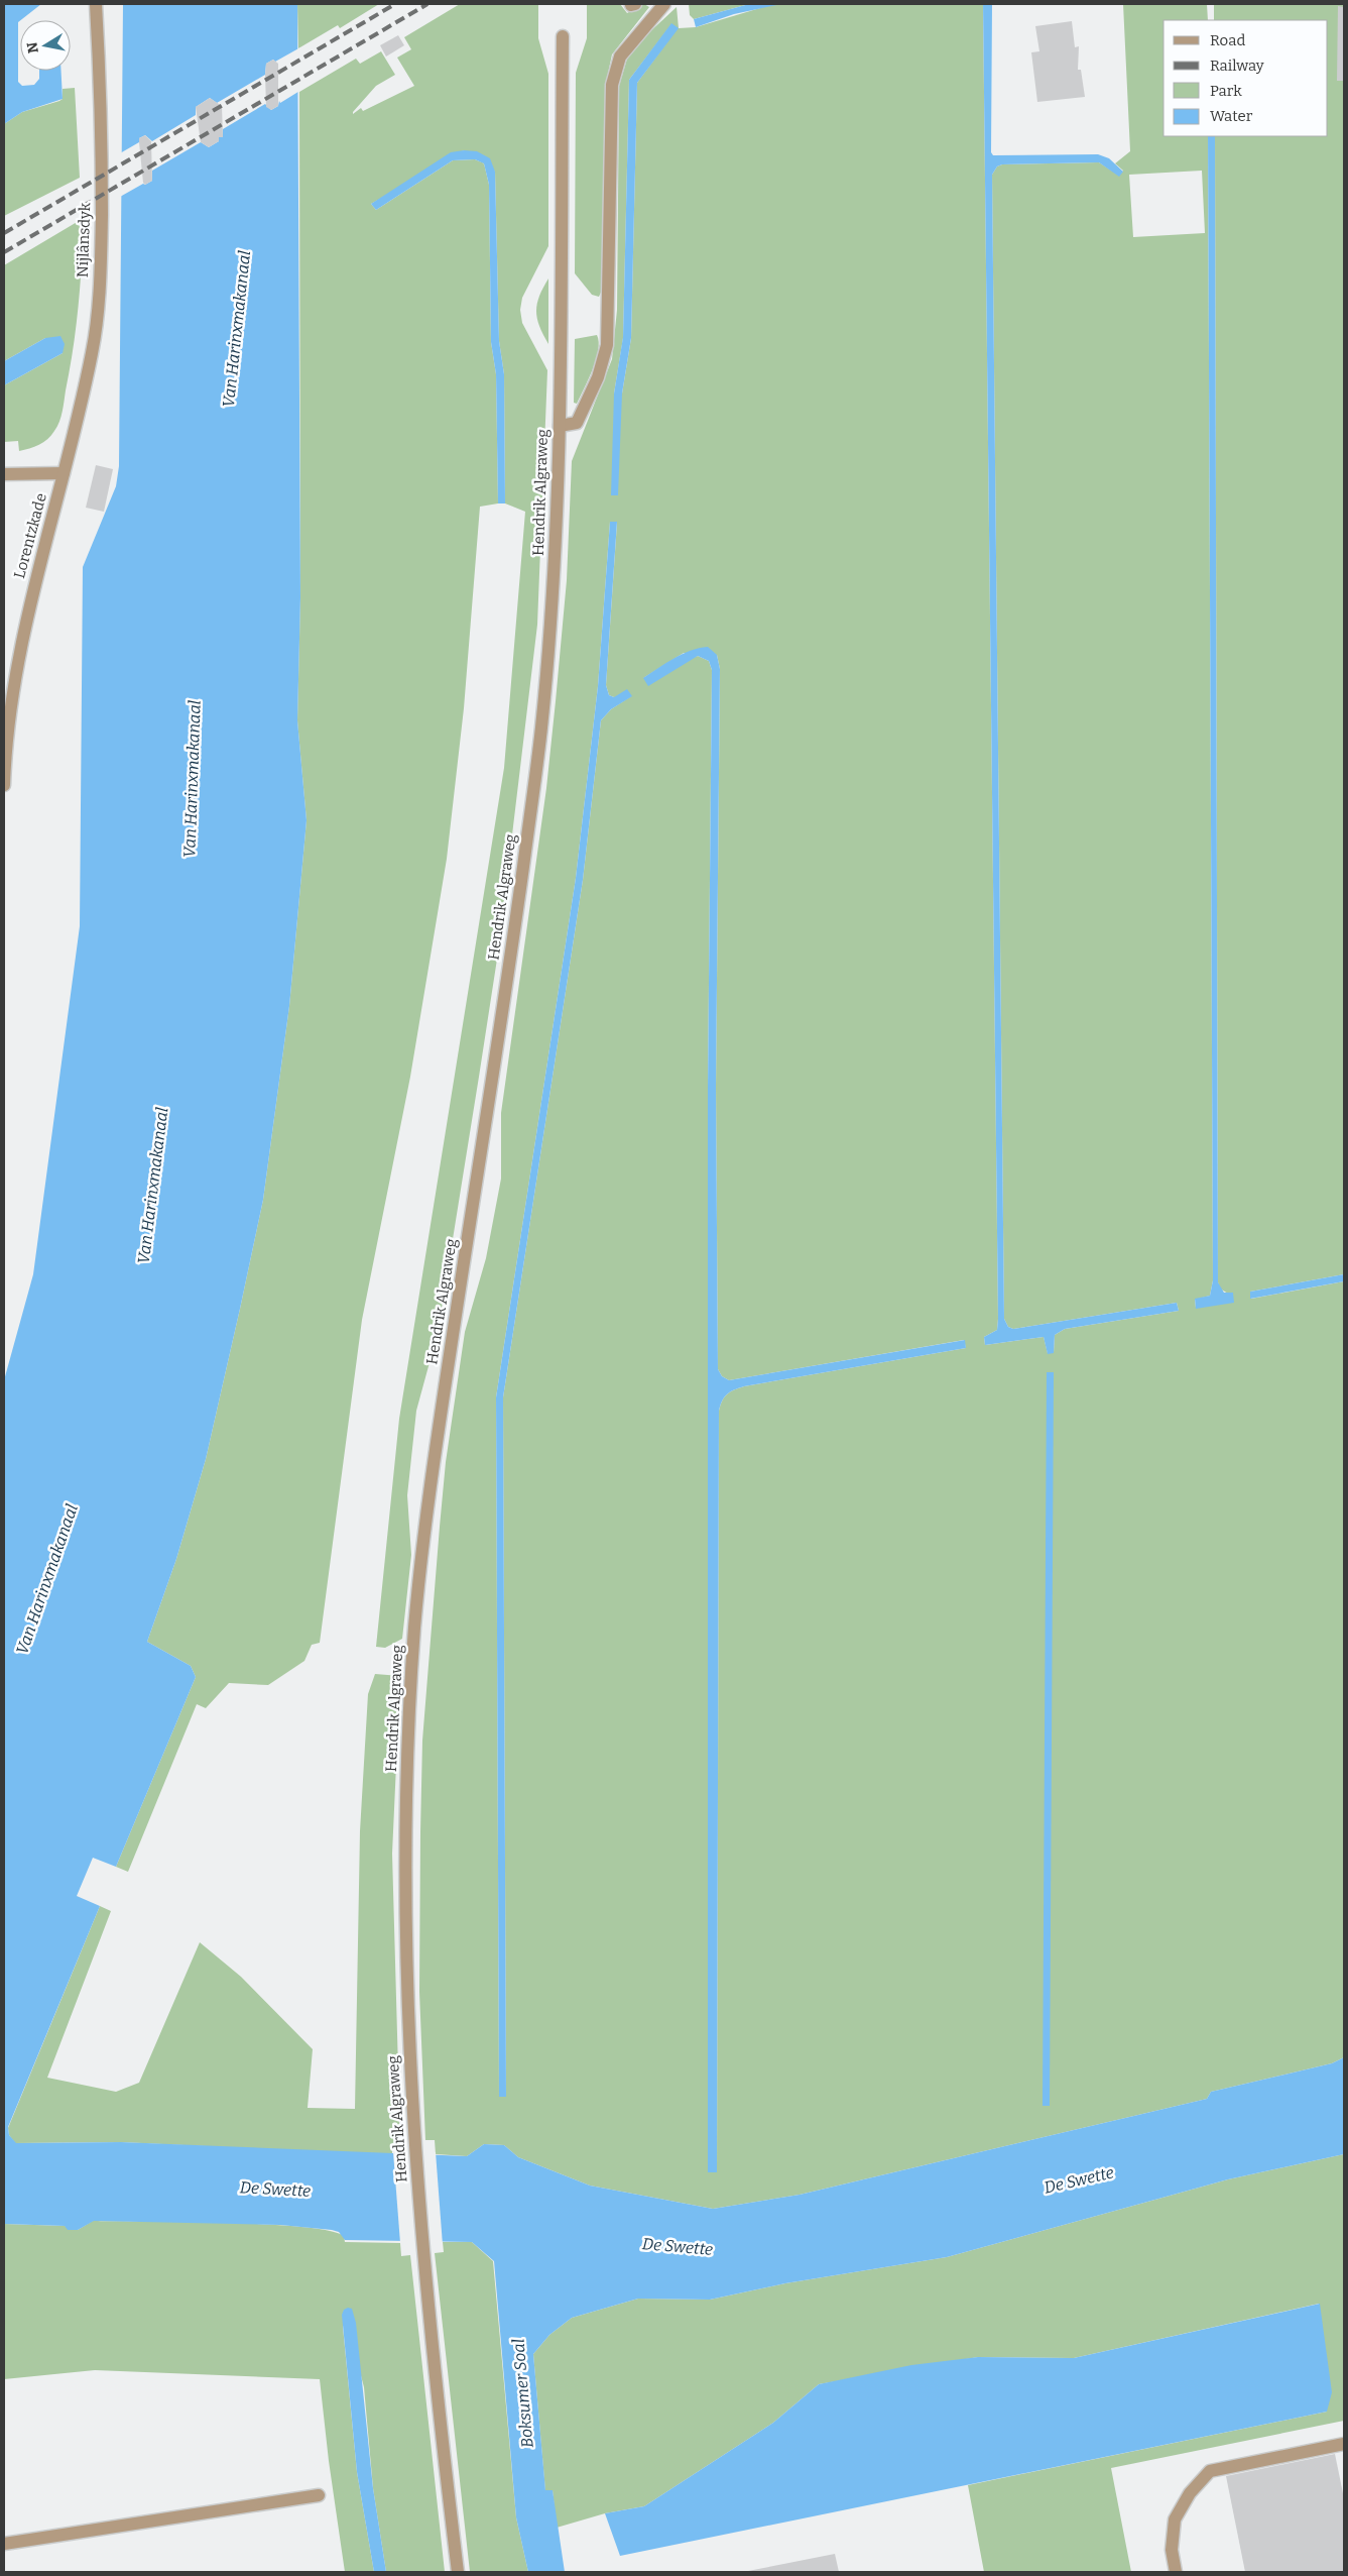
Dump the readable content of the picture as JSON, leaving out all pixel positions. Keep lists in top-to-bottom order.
{
  "streets": {
    "street": ["Nijlânsdyk", "Hendrik Algraweg", "Lorentzkade"]
  },
  "crossings": [
    ["Nijlânsdyk", "Lorentzkade"]
  ],
  "water": ["Van Harinxmakanaal", "De Swette", "Boksumer Soal"],
  "legend": [
    "Road",
    "Railway",
    "Park",
    "Water"
  ],
  "north": "left"
}
